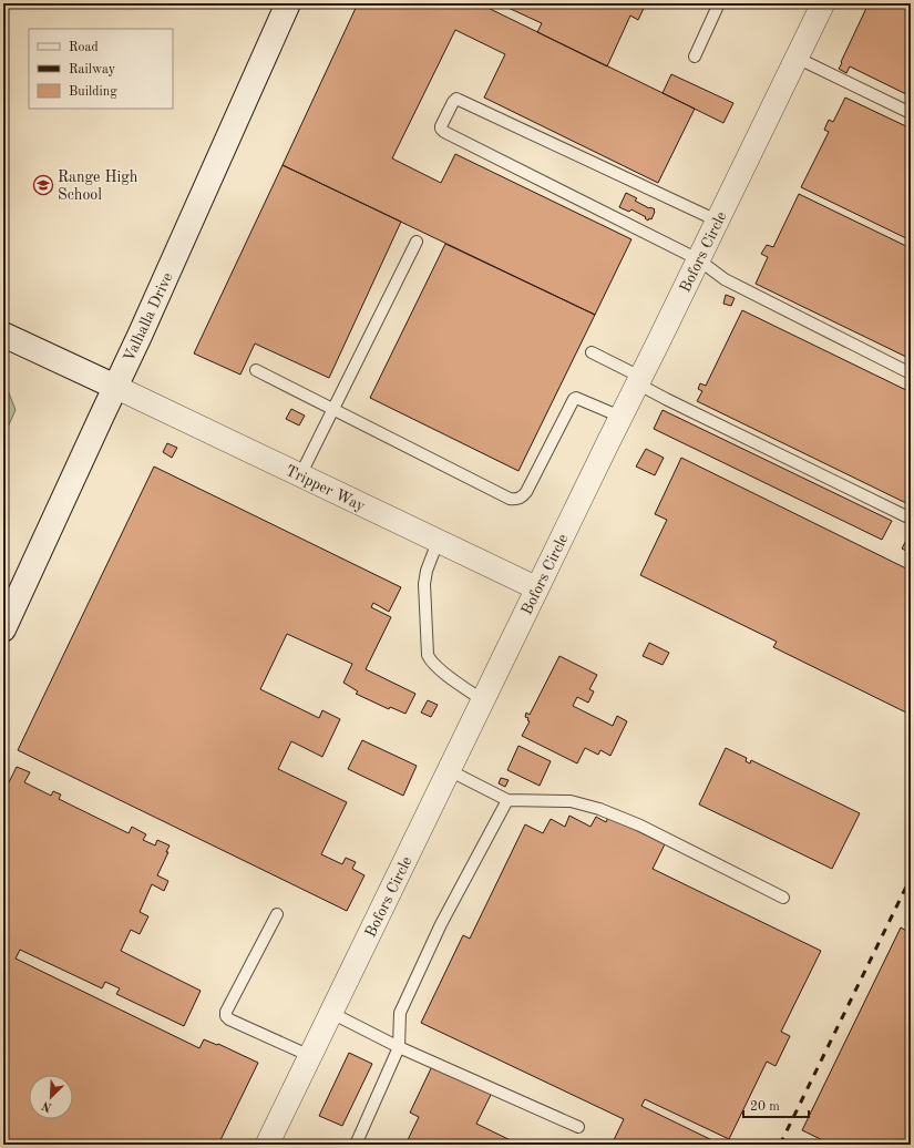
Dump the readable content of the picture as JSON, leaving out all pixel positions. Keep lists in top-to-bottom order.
{
  "streets": {
    "main road": ["Valhalla Drive"],
    "street": ["Bofors Circle", "Tripper Way"]
  },
  "crossings": [
    ["Bofors Circle", "Tripper Way"],
    ["Valhalla Drive", "Tripper Way"]
  ],
  "places": {
    "school or university": ["Range High School"]
  },
  "legend": ["Road", "Railway", "Building"],
  "scale_bar": "20 m",
  "north": "bottom left"
}
